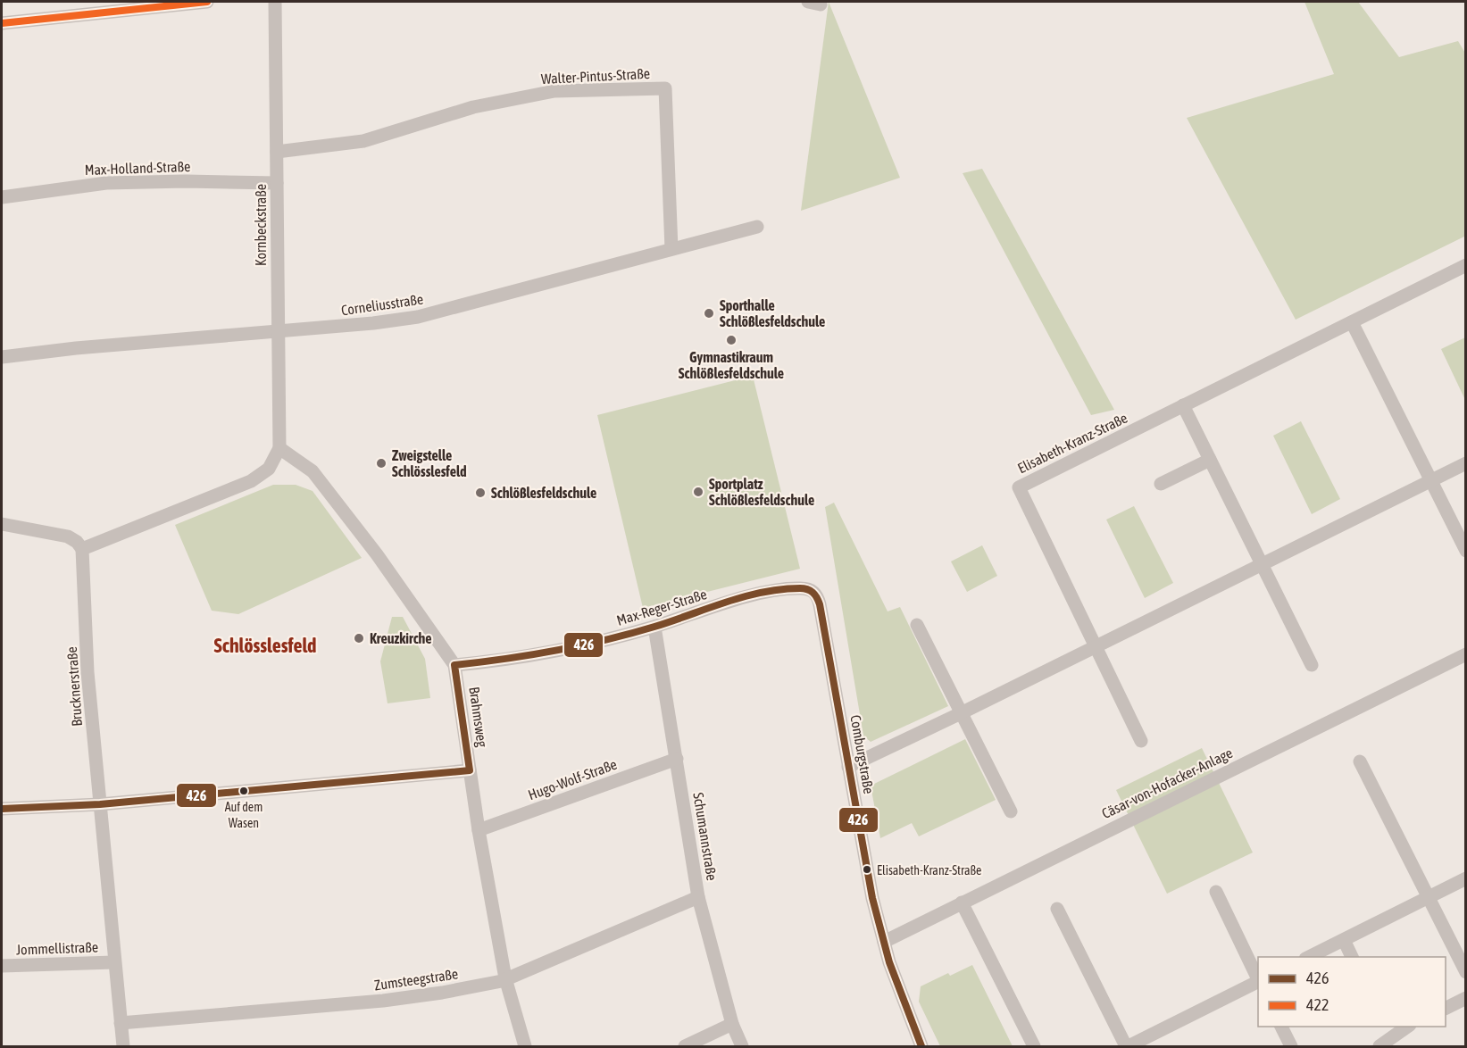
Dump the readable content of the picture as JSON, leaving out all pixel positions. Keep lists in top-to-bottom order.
{
  "streets": {
    "street": [
      "Walter-Pintus-Straße",
      "Max-Holland-Straße",
      "Kornbeckstraße",
      "Corneliusstraße",
      "Elisabeth-Kranz-Straße",
      "Max-Reger-Straße",
      "Brucknerstraße",
      "Brahmsweg",
      "Comburgstraße",
      "Hugo-Wolf-Straße",
      "Cäsar-von-Hofacker-Anlage",
      "Schumannstraße",
      "Jommellistraße",
      "Zumsteegstraße"
    ]
  },
  "crossings": [
    ["Walter-Pintus-Straße", "Kornbeckstraße"],
    ["Walter-Pintus-Straße", "Corneliusstraße"],
    ["Max-Holland-Straße", "Kornbeckstraße"],
    ["Kornbeckstraße", "Corneliusstraße"],
    ["Kornbeckstraße", "Brahmsweg"],
    ["Max-Reger-Straße", "Brahmsweg"],
    ["Max-Reger-Straße", "Comburgstraße"],
    ["Max-Reger-Straße", "Schumannstraße"],
    ["Brucknerstraße", "Jommellistraße"],
    ["Brucknerstraße", "Zumsteegstraße"],
    ["Brahmsweg", "Hugo-Wolf-Straße"],
    ["Brahmsweg", "Zumsteegstraße"],
    ["Comburgstraße", "Cäsar-von-Hofacker-Anlage"],
    ["Hugo-Wolf-Straße", "Schumannstraße"],
    ["Schumannstraße", "Zumsteegstraße"]
  ],
  "districts": ["Schlösslesfeld"],
  "places": [
    "Sporthalle Schlößlesfeldschule",
    "Gymnastikraum Schlößlesfeldschule",
    "Zweigstelle Schlösslesfeld",
    "Sportplatz Schlößlesfeldschule",
    "Schlößlesfeldschule",
    "Kreuzkirche",
    "Auf dem Wasen",
    "Elisabeth-Kranz-Straße"
  ],
  "lines": ["transit line 422", "transit line 426"],
  "legend": ["426", "422"]
}
